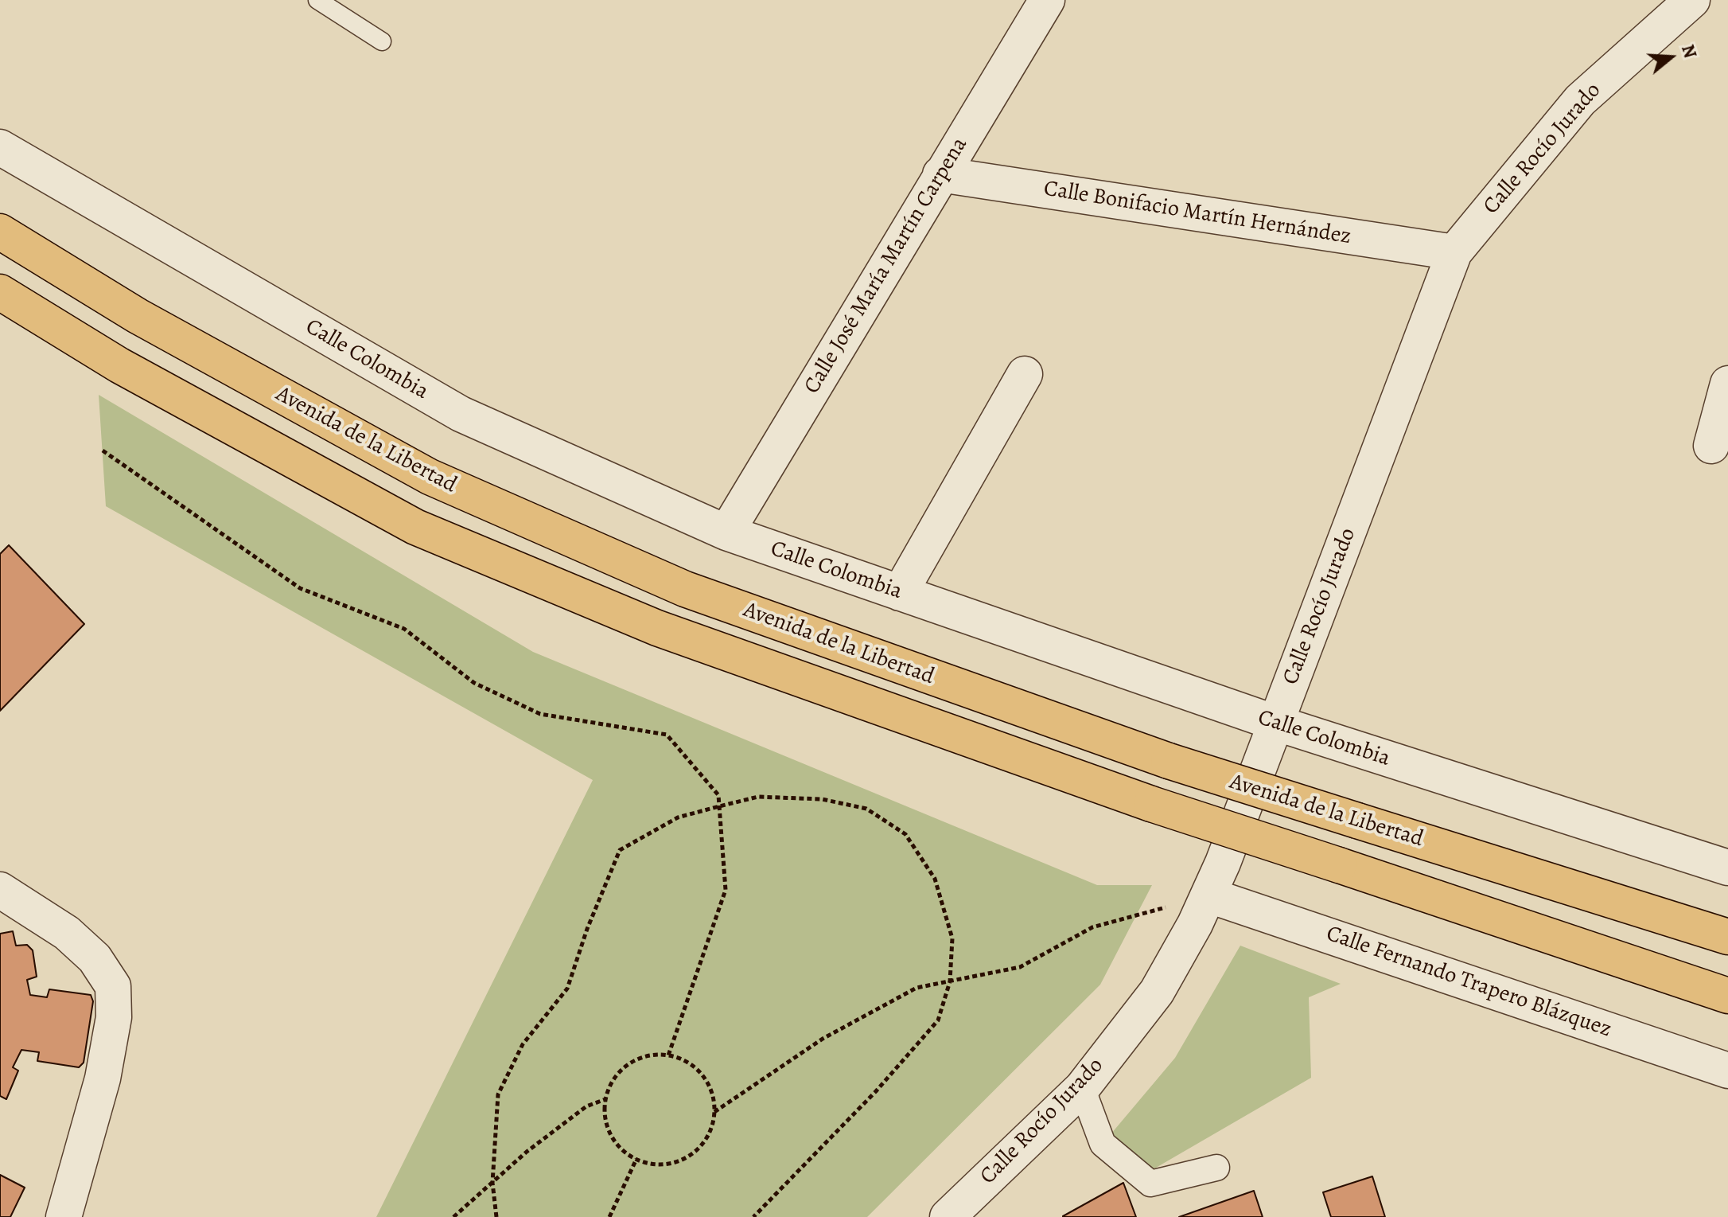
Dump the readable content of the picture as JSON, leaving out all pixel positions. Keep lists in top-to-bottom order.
{
  "streets": {
    "main road": ["Avenida de la Libertad"],
    "street": [
      "Calle Rocío Jurado",
      "Calle Bonifacio Martín Hernández",
      "Calle José María Martín Carpena",
      "Calle Colombia",
      "Calle Fernando Trapero Blázquez"
    ]
  },
  "crossings": [
    ["Calle Rocío Jurado", "Calle Bonifacio Martín Hernández"],
    ["Calle Rocío Jurado", "Calle Colombia"],
    ["Calle Rocío Jurado", "Calle Fernando Trapero Blázquez"],
    ["Calle Bonifacio Martín Hernández", "Calle José María Martín Carpena"],
    ["Calle José María Martín Carpena", "Calle Colombia"]
  ],
  "north": "right"
}
